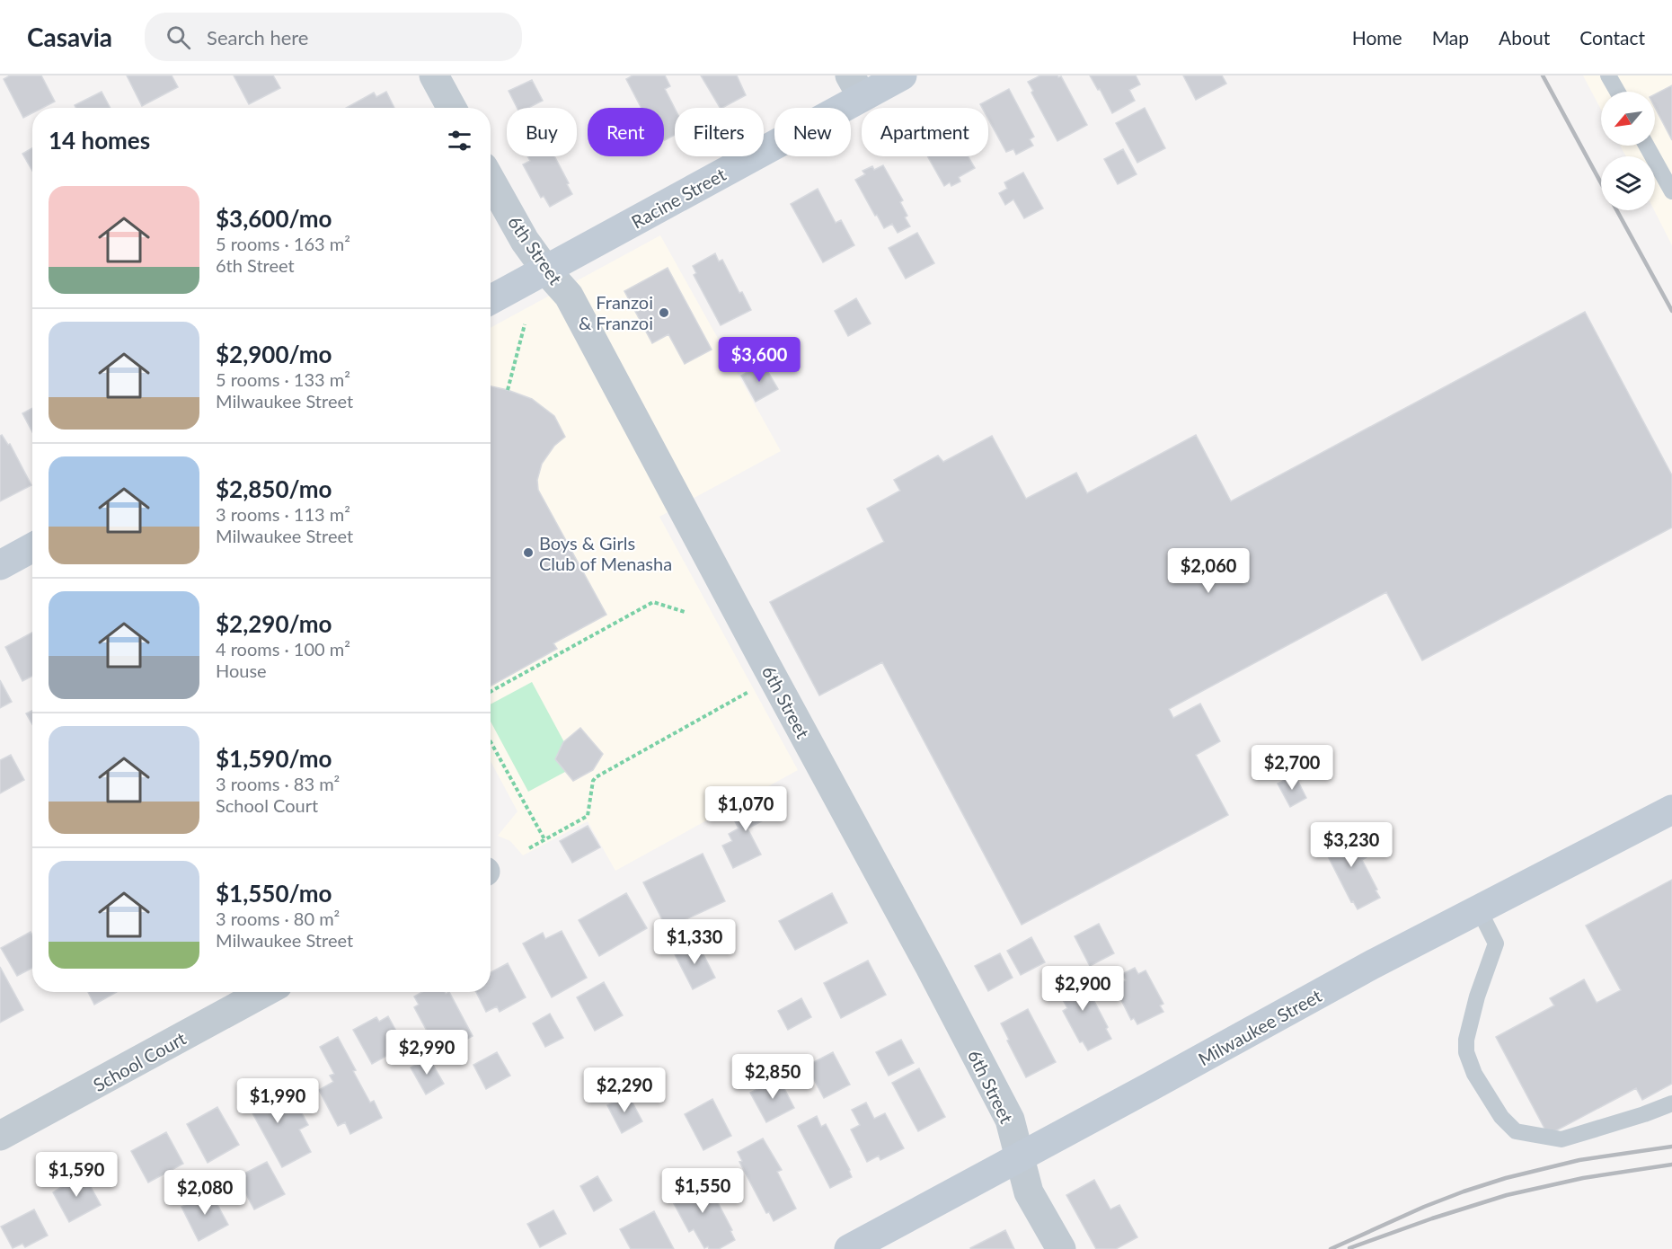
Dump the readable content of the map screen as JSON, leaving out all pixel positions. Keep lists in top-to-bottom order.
{
  "streets": {
    "street": [
      "Racine Street",
      "6th Street",
      "Milwaukee Street",
      "School Court"
    ]
  },
  "crossings": [
    ["Racine Street", "6th Street"],
    ["6th Street", "Milwaukee Street"]
  ],
  "places": ["Franzoi & Franzoi", "Boys & Girls Club of Menasha"],
  "north": "bottom left",
  "page": {
    "header": "Casavia",
    "search": "Search here",
    "nav": [
      "Home",
      "Map",
      "About",
      "Contact"
    ],
    "chip": [
      "Buy",
      "Rent",
      "Filters",
      "New",
      "Apartment"
    ],
    "heading": "14 homes",
    "list": [
      {
        "name": "$3,600/mo",
        "note": "5 rooms · 163 m² · 6th Street"
      },
      {
        "name": "$2,900/mo",
        "note": "5 rooms · 133 m² · Milwaukee Street"
      },
      {
        "name": "$2,850/mo",
        "note": "3 rooms · 113 m² · Milwaukee Street"
      },
      {
        "name": "$2,290/mo",
        "note": "4 rooms · 100 m² · House"
      },
      {
        "name": "$1,590/mo",
        "note": "3 rooms · 83 m² · School Court"
      },
      {
        "name": "$1,550/mo",
        "note": "3 rooms · 80 m² · Milwaukee Street"
      }
    ],
    "price": [
      "$3,600",
      "$2,060",
      "$2,700",
      "$1,070",
      "$3,230",
      "$1,330",
      "$2,900",
      "$2,990",
      "$2,850",
      "$2,290",
      "$1,990",
      "$1,590",
      "$1,550",
      "$2,080"
    ]
  }
}
